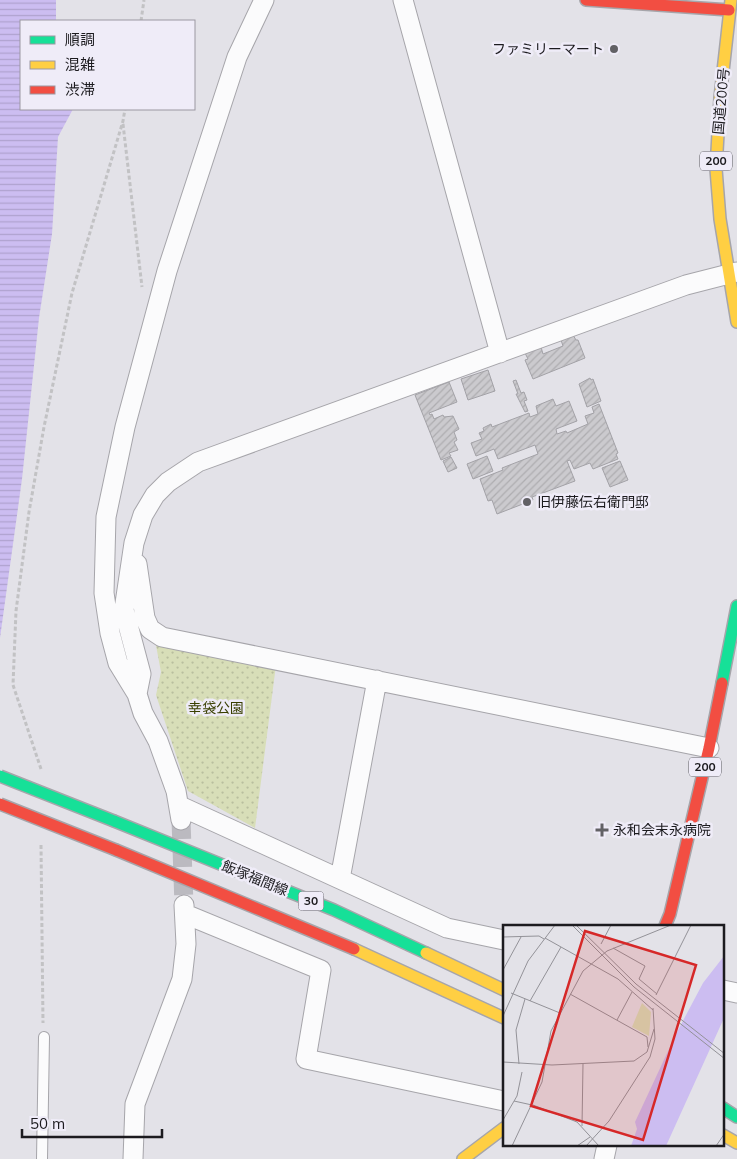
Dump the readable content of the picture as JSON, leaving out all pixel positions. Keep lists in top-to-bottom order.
{
  "streets": {
    "main road": [
      "国道200号",
      "200",
      "飯塚福間線",
      "30"
    ]
  },
  "parks": ["幸袋公園"],
  "places": {
    "other": ["ファミリーマート", "旧伊藤伝右衛門邸"],
    "health": ["永和会末永病院"]
  },
  "legend": ["順調", "混雑", "渋滞"],
  "scale_bar": "50 m"
}
